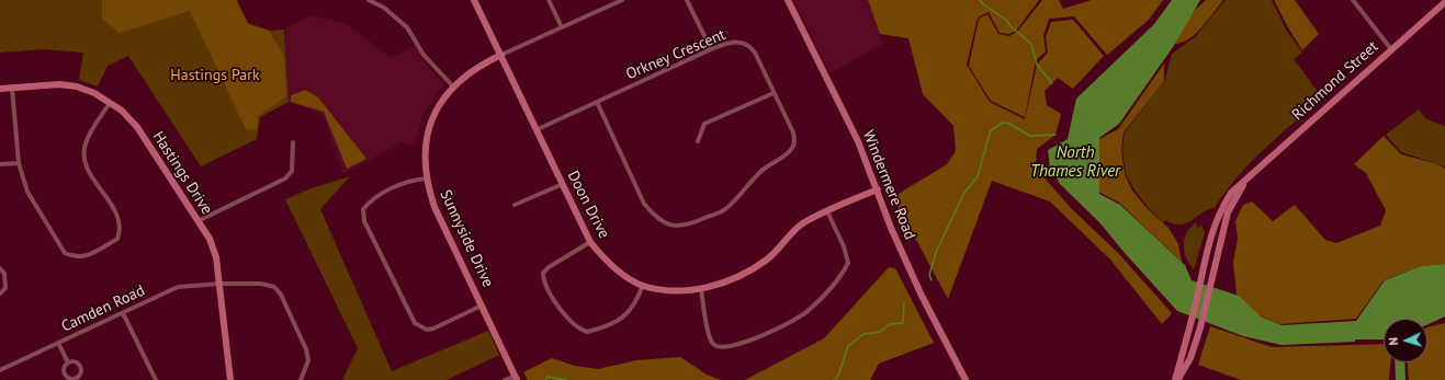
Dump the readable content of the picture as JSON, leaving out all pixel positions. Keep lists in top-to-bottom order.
{
  "streets": {
    "street": [
      "Orkney Crescent",
      "Richmond Street",
      "Hastings Drive",
      "Windermere Road",
      "Doon Drive",
      "Sunnyside Drive",
      "Camden Road"
    ]
  },
  "crossings": [
    ["Orkney Crescent", "Doon Drive"],
    ["Hastings Drive", "Camden Road"],
    ["Windermere Road", "Doon Drive"],
    ["Doon Drive", "Sunnyside Drive"]
  ],
  "water": ["North Thames River"],
  "parks": ["Hastings Park"],
  "north": "left"
}
